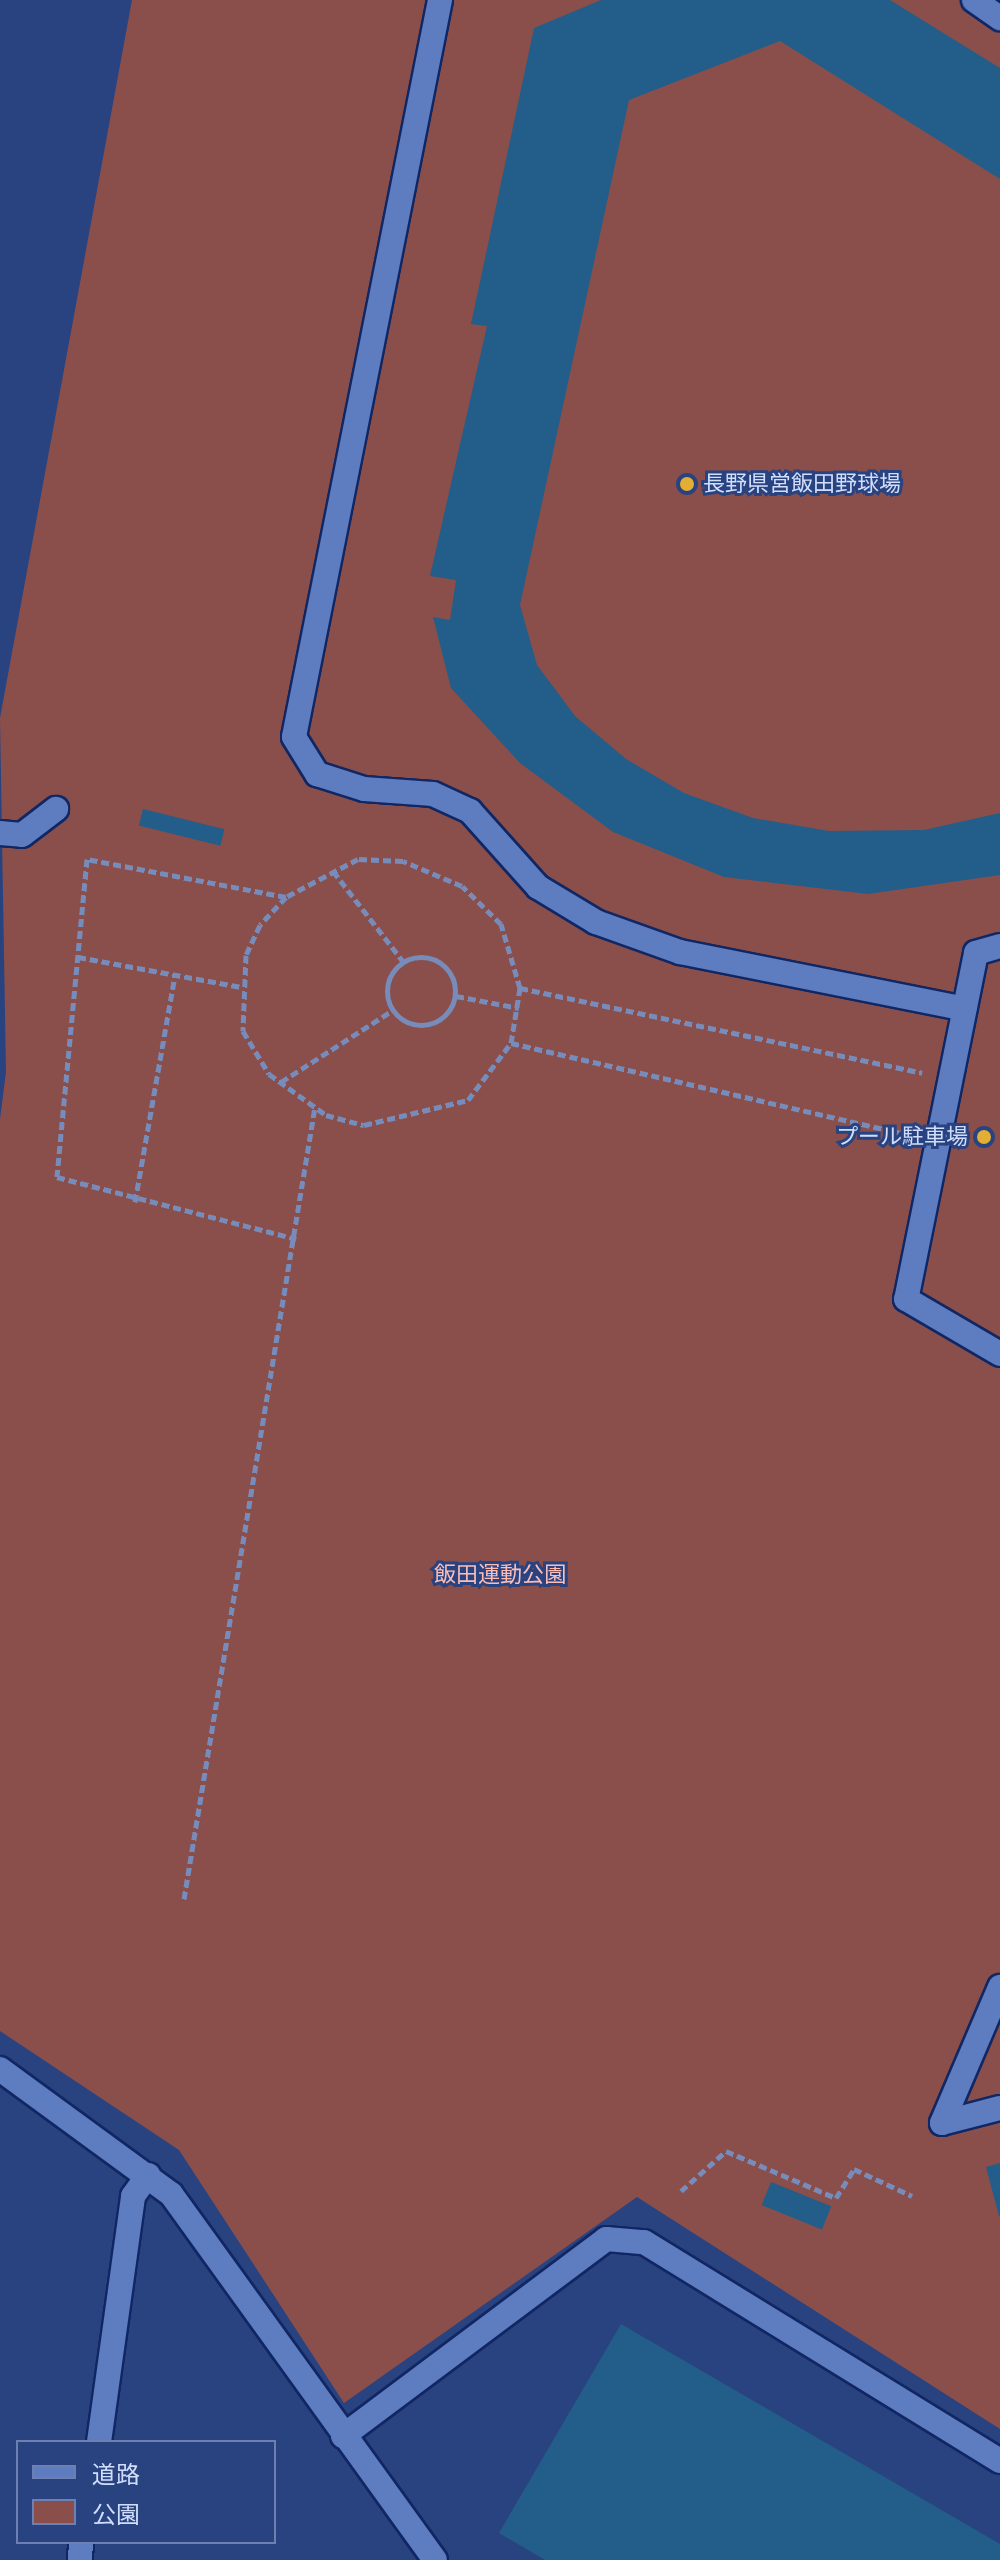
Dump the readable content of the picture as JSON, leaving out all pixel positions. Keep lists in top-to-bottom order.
{
  "parks": ["飯田運動公園"],
  "places": ["長野県営飯田野球場", "プール駐車場"],
  "legend": ["道路", "公園"]
}
